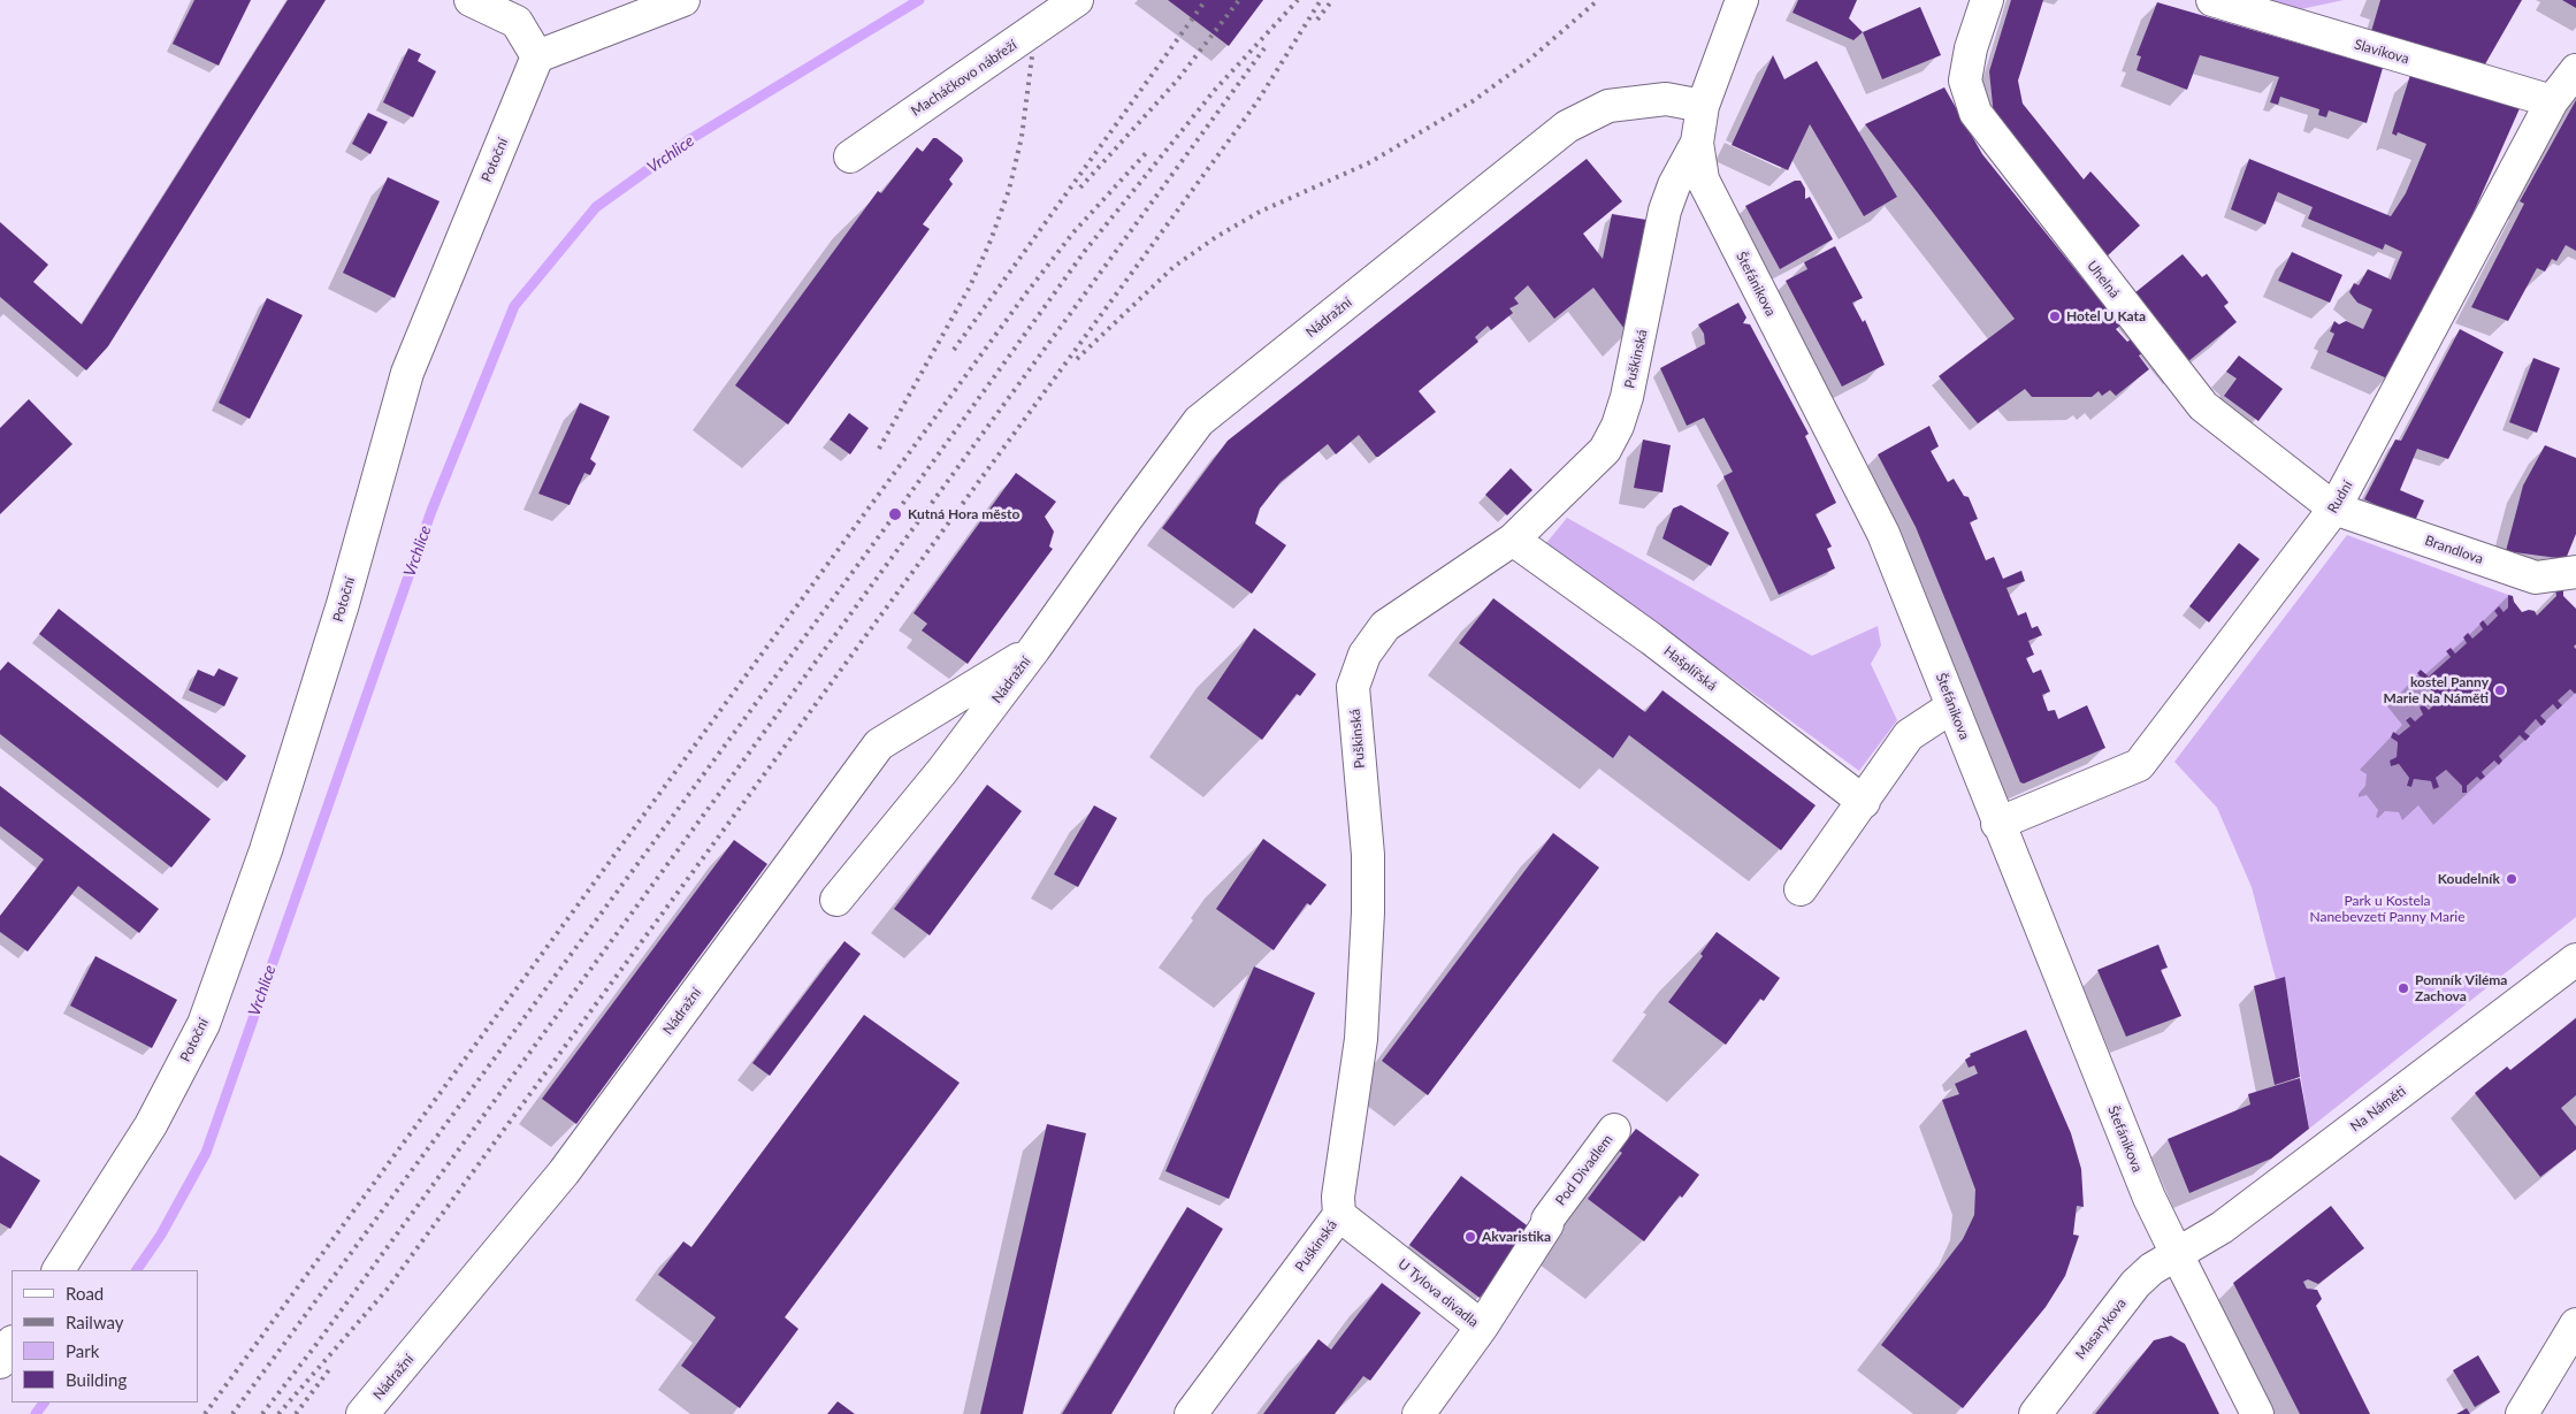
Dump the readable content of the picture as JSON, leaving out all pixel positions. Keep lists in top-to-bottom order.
{
  "streets": {
    "street": [
      "Slavíkova",
      "Macháčkovo nábřeží",
      "Potoční",
      "Uhelná",
      "Štefánikova",
      "Nádražní",
      "Puškinská",
      "Rudní",
      "Brandlova",
      "Hašplířská",
      "Na Náměti",
      "Pod Divadlem",
      "U Tylova divadla",
      "Masarykova"
    ]
  },
  "crossings": [
    ["Slavíkova", "Rudní"],
    ["Uhelná", "Rudní"],
    ["Uhelná", "Brandlova"],
    ["Štefánikova", "Nádražní"],
    ["Štefánikova", "Puškinská"],
    ["Štefánikova", "Rudní"],
    ["Štefánikova", "Na Náměti"],
    ["Štefánikova", "Masarykova"],
    ["Puškinská", "Hašplířská"],
    ["Puškinská", "U Tylova divadla"],
    ["Rudní", "Brandlova"],
    ["Na Náměti", "Masarykova"],
    ["Pod Divadlem", "U Tylova divadla"]
  ],
  "water": ["Vrchlice"],
  "parks": ["Park u Kostela Nanebevzetí Panny Marie"],
  "places": [
    "Hotel U Kata",
    "Kutná Hora město",
    "kostel Panny Marie Na Náměti",
    "Koudelník",
    "Pomník Viléma Zachova",
    "Akvaristika"
  ],
  "legend": [
    "Road",
    "Railway",
    "Park",
    "Building"
  ]
}
